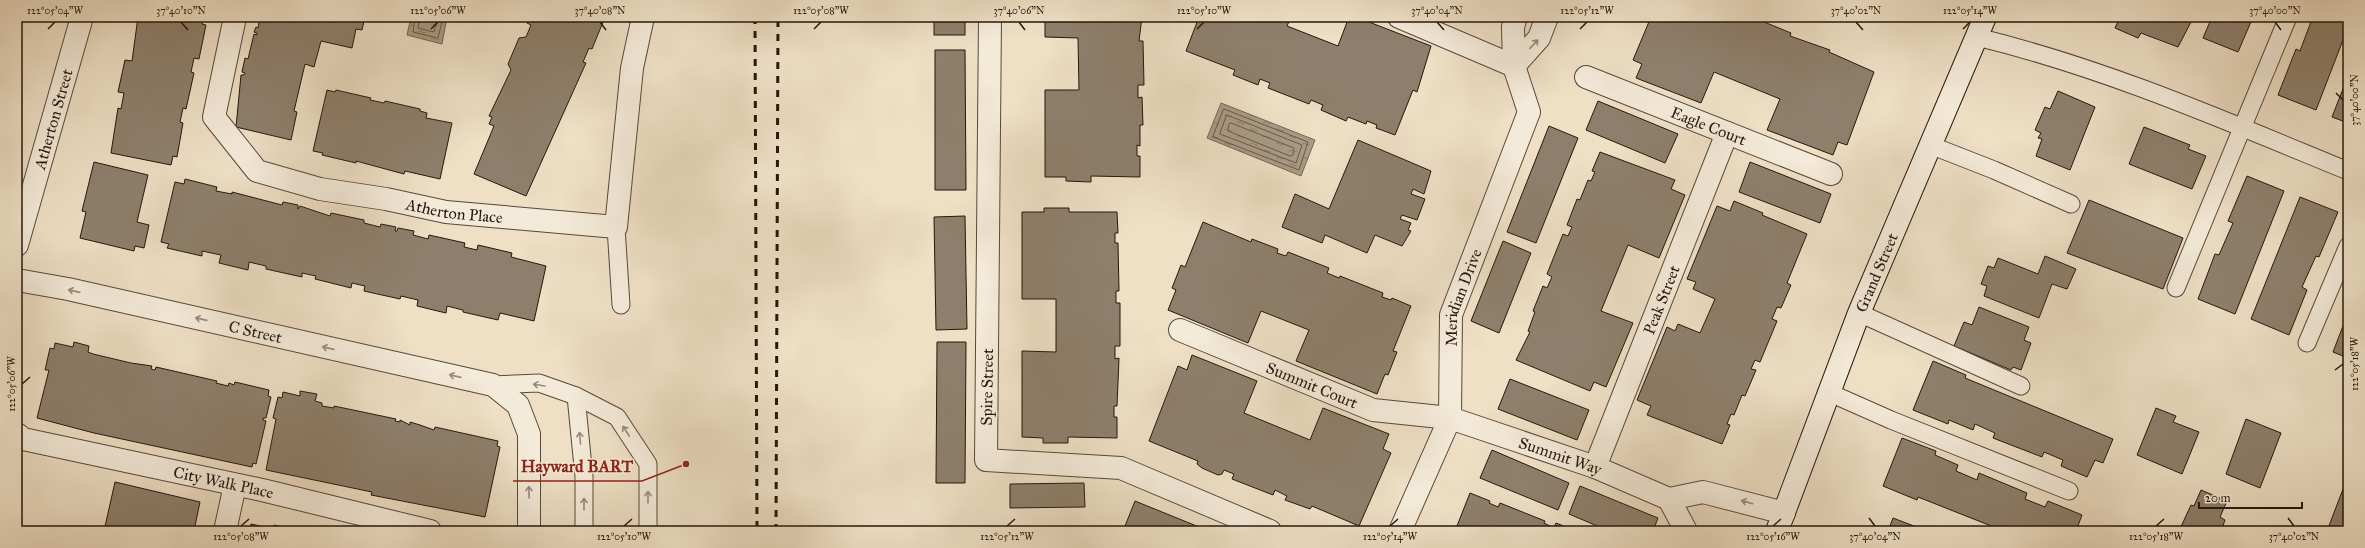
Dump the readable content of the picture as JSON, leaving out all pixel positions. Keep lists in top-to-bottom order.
{
  "streets": {
    "street": [
      "Atherton Street",
      "Eagle Court",
      "Atherton Place",
      "Grand Street",
      "Meridian Drive",
      "Peak Street",
      "C Street",
      "Summit Court",
      "Spire Street",
      "Summit Way",
      "City Walk Place"
    ]
  },
  "crossings": [
    ["Eagle Court", "Peak Street"],
    ["Meridian Drive", "Summit Court"],
    ["Meridian Drive", "Summit Way"],
    ["Peak Street", "Summit Way"],
    ["Summit Court", "Summit Way"]
  ],
  "one_way": ["C Street"],
  "places": ["Hayward BART"],
  "scale_bar": "20 m",
  "coordinates": [
    "122°05'04\"W",
    "37°40'10\"N",
    "122°05'06\"W",
    "37°40'08\"N",
    "122°05'08\"W",
    "37°40'06\"N",
    "122°05'10\"W",
    "37°40'04\"N",
    "122°05'12\"W",
    "37°40'02\"N",
    "122°05'14\"W",
    "37°40'00\"N",
    "122°05'18\"W",
    "122°05'16\"W"
  ]
}
